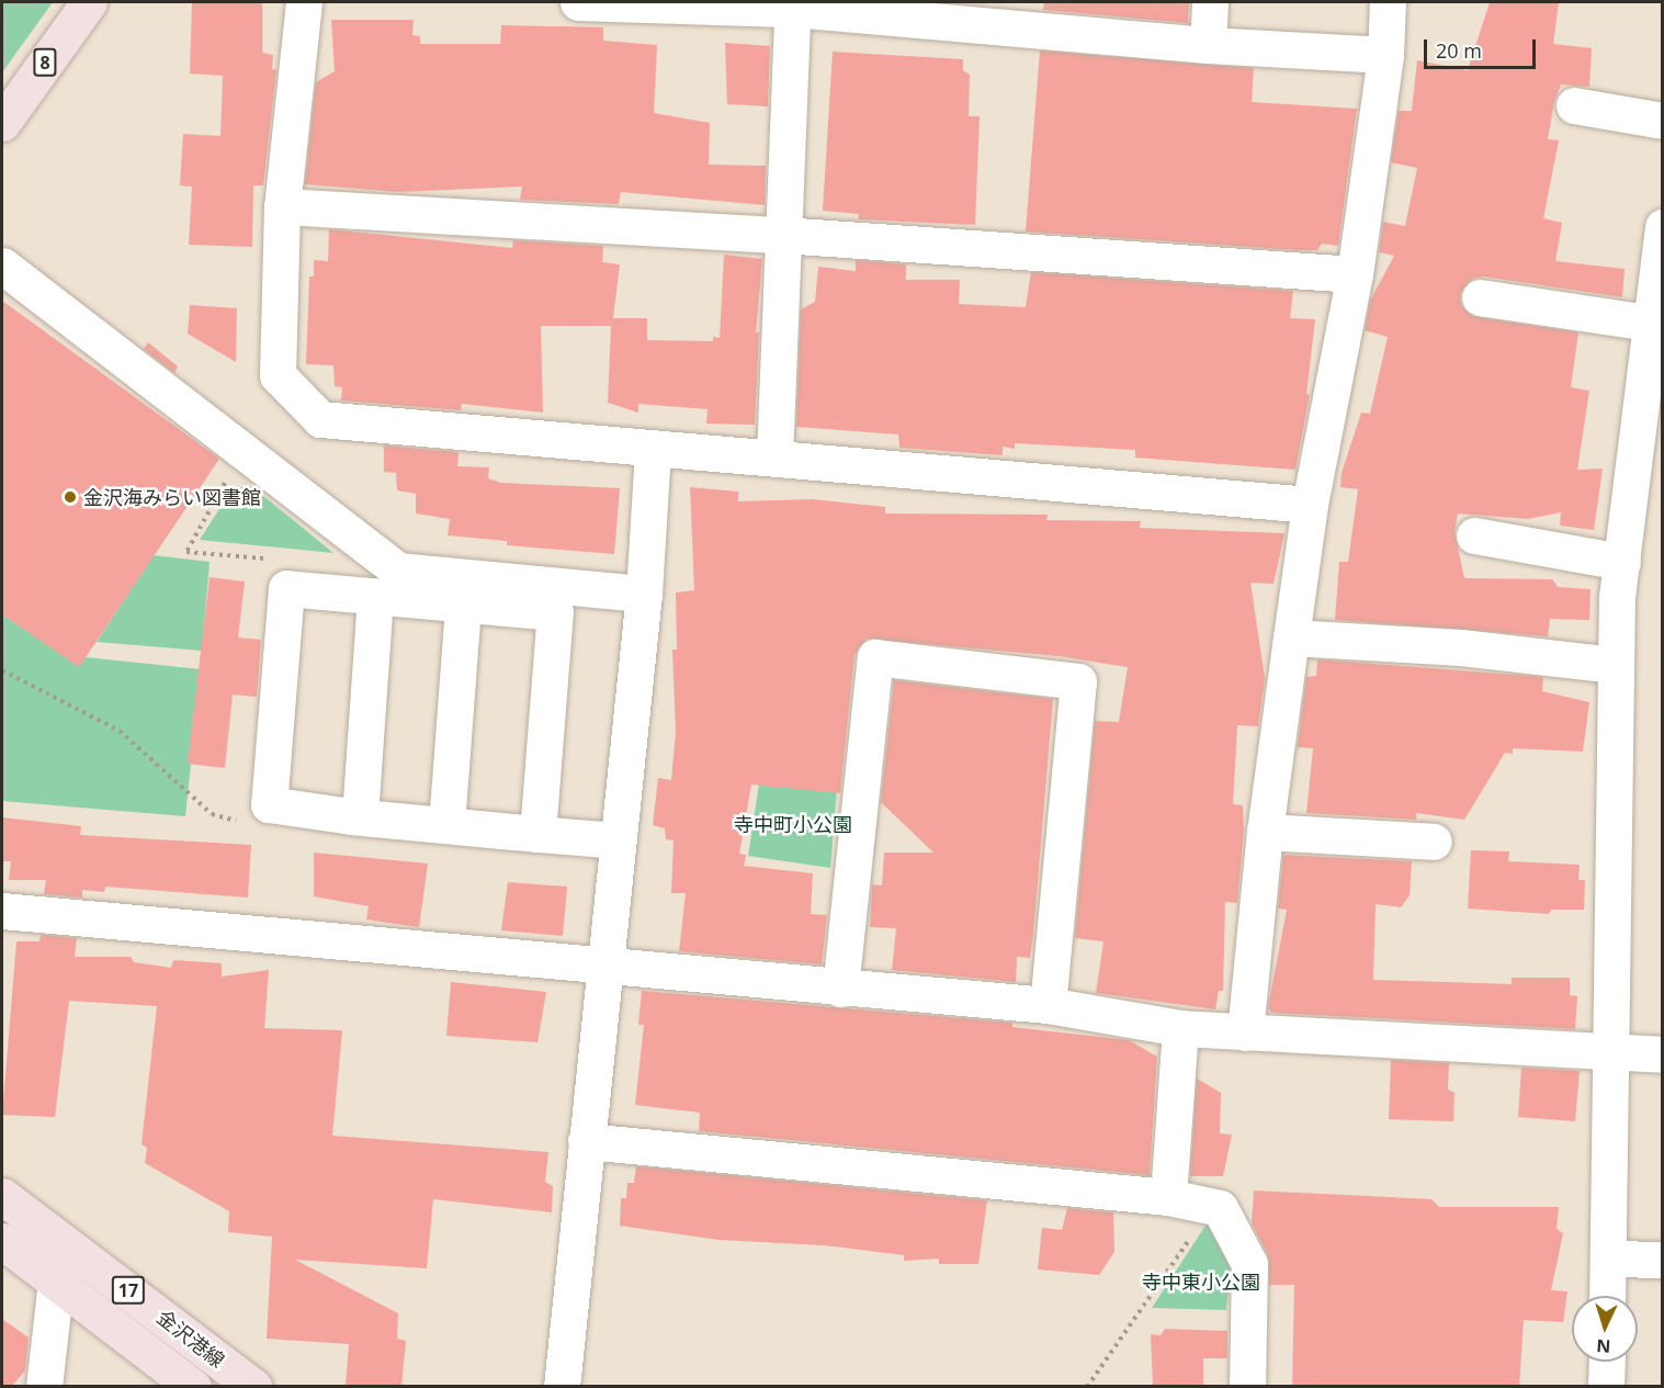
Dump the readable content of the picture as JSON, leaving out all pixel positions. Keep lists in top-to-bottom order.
{
  "streets": {
    "main road": ["8", "17", "金沢港線"]
  },
  "parks": ["寺中町小公園", "寺中東小公園"],
  "places": ["金沢海みらい図書館"],
  "scale_bar": "20 m",
  "north": "bottom"
}
